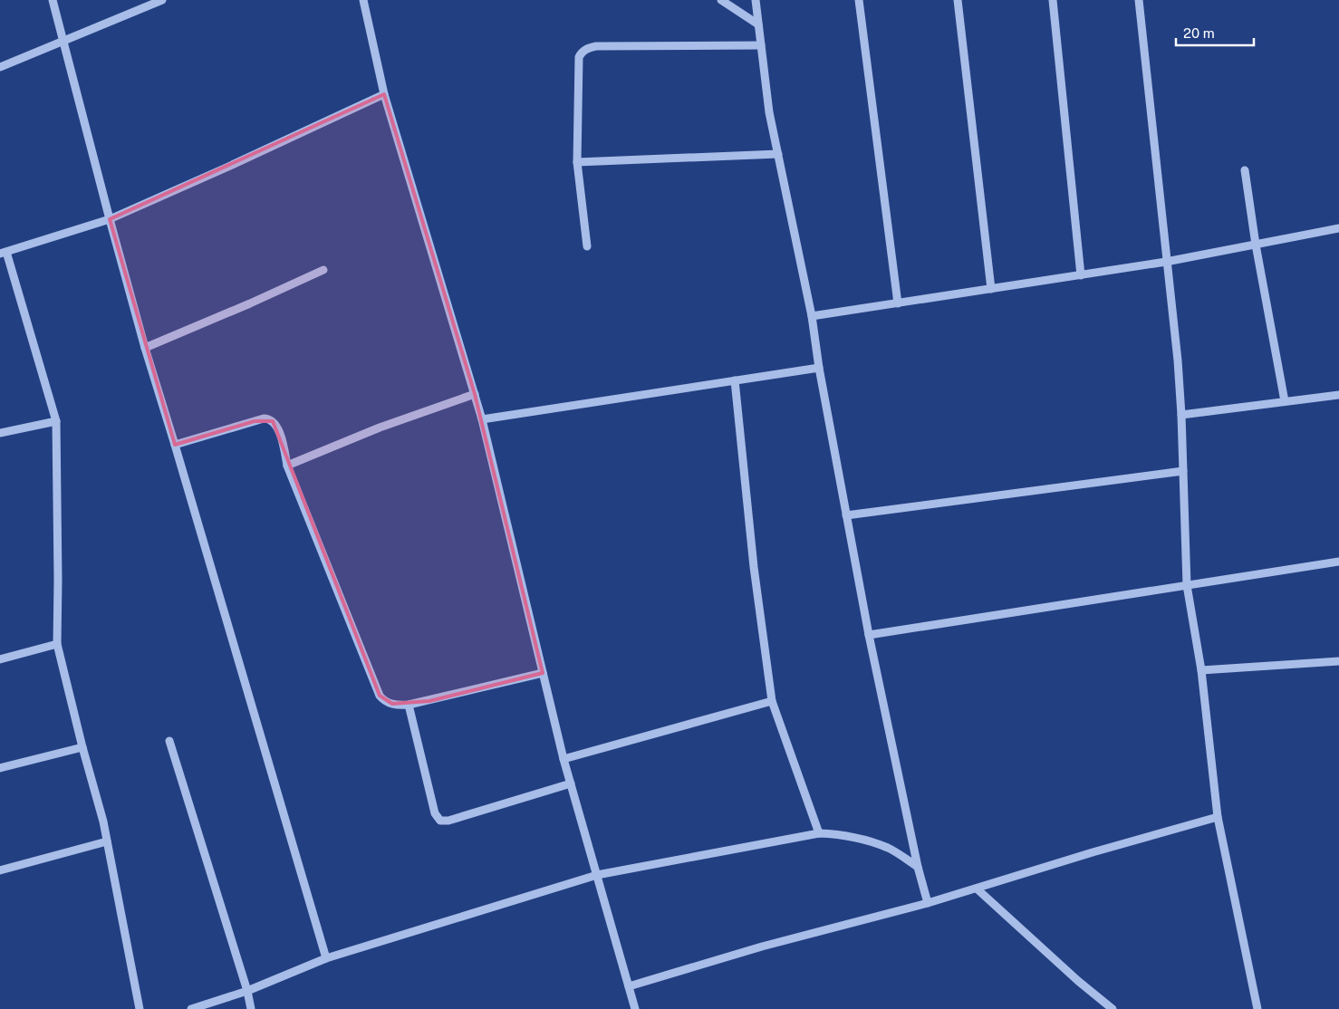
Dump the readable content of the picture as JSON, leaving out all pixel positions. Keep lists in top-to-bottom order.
{
  "scale_bar": "20 m"
}
